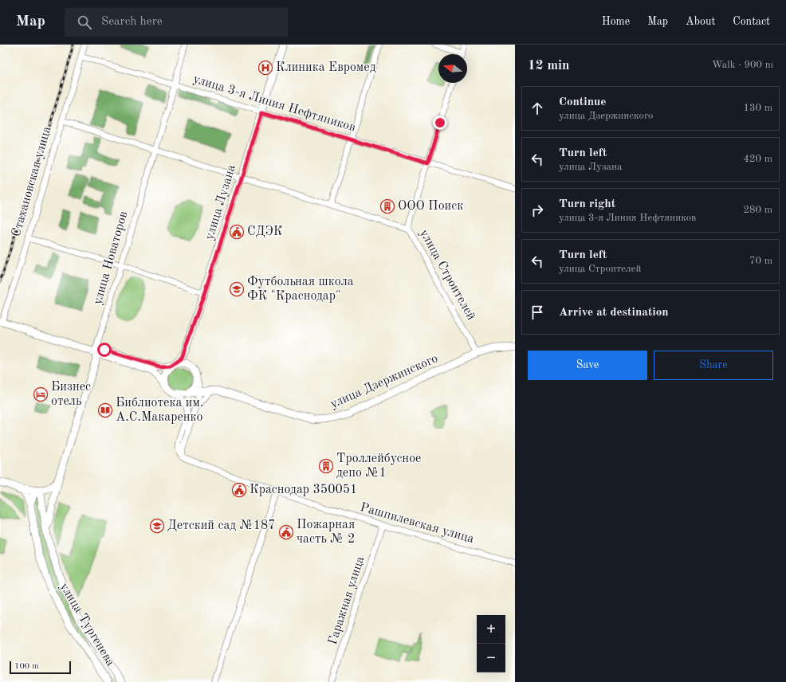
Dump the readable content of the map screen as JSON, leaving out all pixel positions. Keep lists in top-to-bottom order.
{
  "streets": {
    "main road": [
      "улица Лузана",
      "улица Новаторов",
      "улица Дзержинского",
      "улица Тургенева"
    ],
    "street": [
      "улица 3-я Линия Нефтяников",
      "Стахановская улица",
      "улица Строителей",
      "Рашпилевская улица",
      "Гаражная улица"
    ]
  },
  "crossings": [
    ["улица 3-я Линия Нефтяников", "Стахановская улица"],
    ["улица 3-я Линия Нефтяников", "улица Лузана"],
    ["улица 3-я Линия Нефтяников", "улица Новаторов"],
    ["улица 3-я Линия Нефтяников", "улица Строителей"],
    ["улица Лузана", "улица Дзержинского"],
    ["улица Новаторов", "улица Тургенева"],
    ["улица Строителей", "улица Дзержинского"],
    ["Рашпилевская улица", "Гаражная улица"]
  ],
  "places": {
    "hospital": ["Клиника Евромед"],
    "building": ["ООО Поиск", "Троллейбусное депо №1"],
    "public building": ["СДЭК", "Краснодар 350051", "Пожарная часть № 2"],
    "school or university": ["Футбольная школа ФК \"Краснодар\"", "Детский сад №187"],
    "hotel": ["Бизнес отель"],
    "library": ["Библиотека им. А.С.Макаренко"]
  },
  "scale_bar": "100 m",
  "north": "left",
  "page": {
    "header": "Map",
    "search": "Search here",
    "nav": [
      "Home",
      "Map",
      "About",
      "Contact"
    ],
    "heading": ["12 min", "Walk · 900 m"],
    "list": [
      ["Continue", "улица Дзержинского", "130 m"],
      ["Turn left", "улица Лузана", "420 m"],
      ["Turn right", "улица 3-я Линия Нефтяников", "280 m"],
      ["Turn left", "улица Строителей", "70 m"],
      "Arrive at destination"
    ],
    "buttons": ["Save", "Share"],
    "map_buttons": ["+", "−"],
    "scale": "100 m"
  }
}
